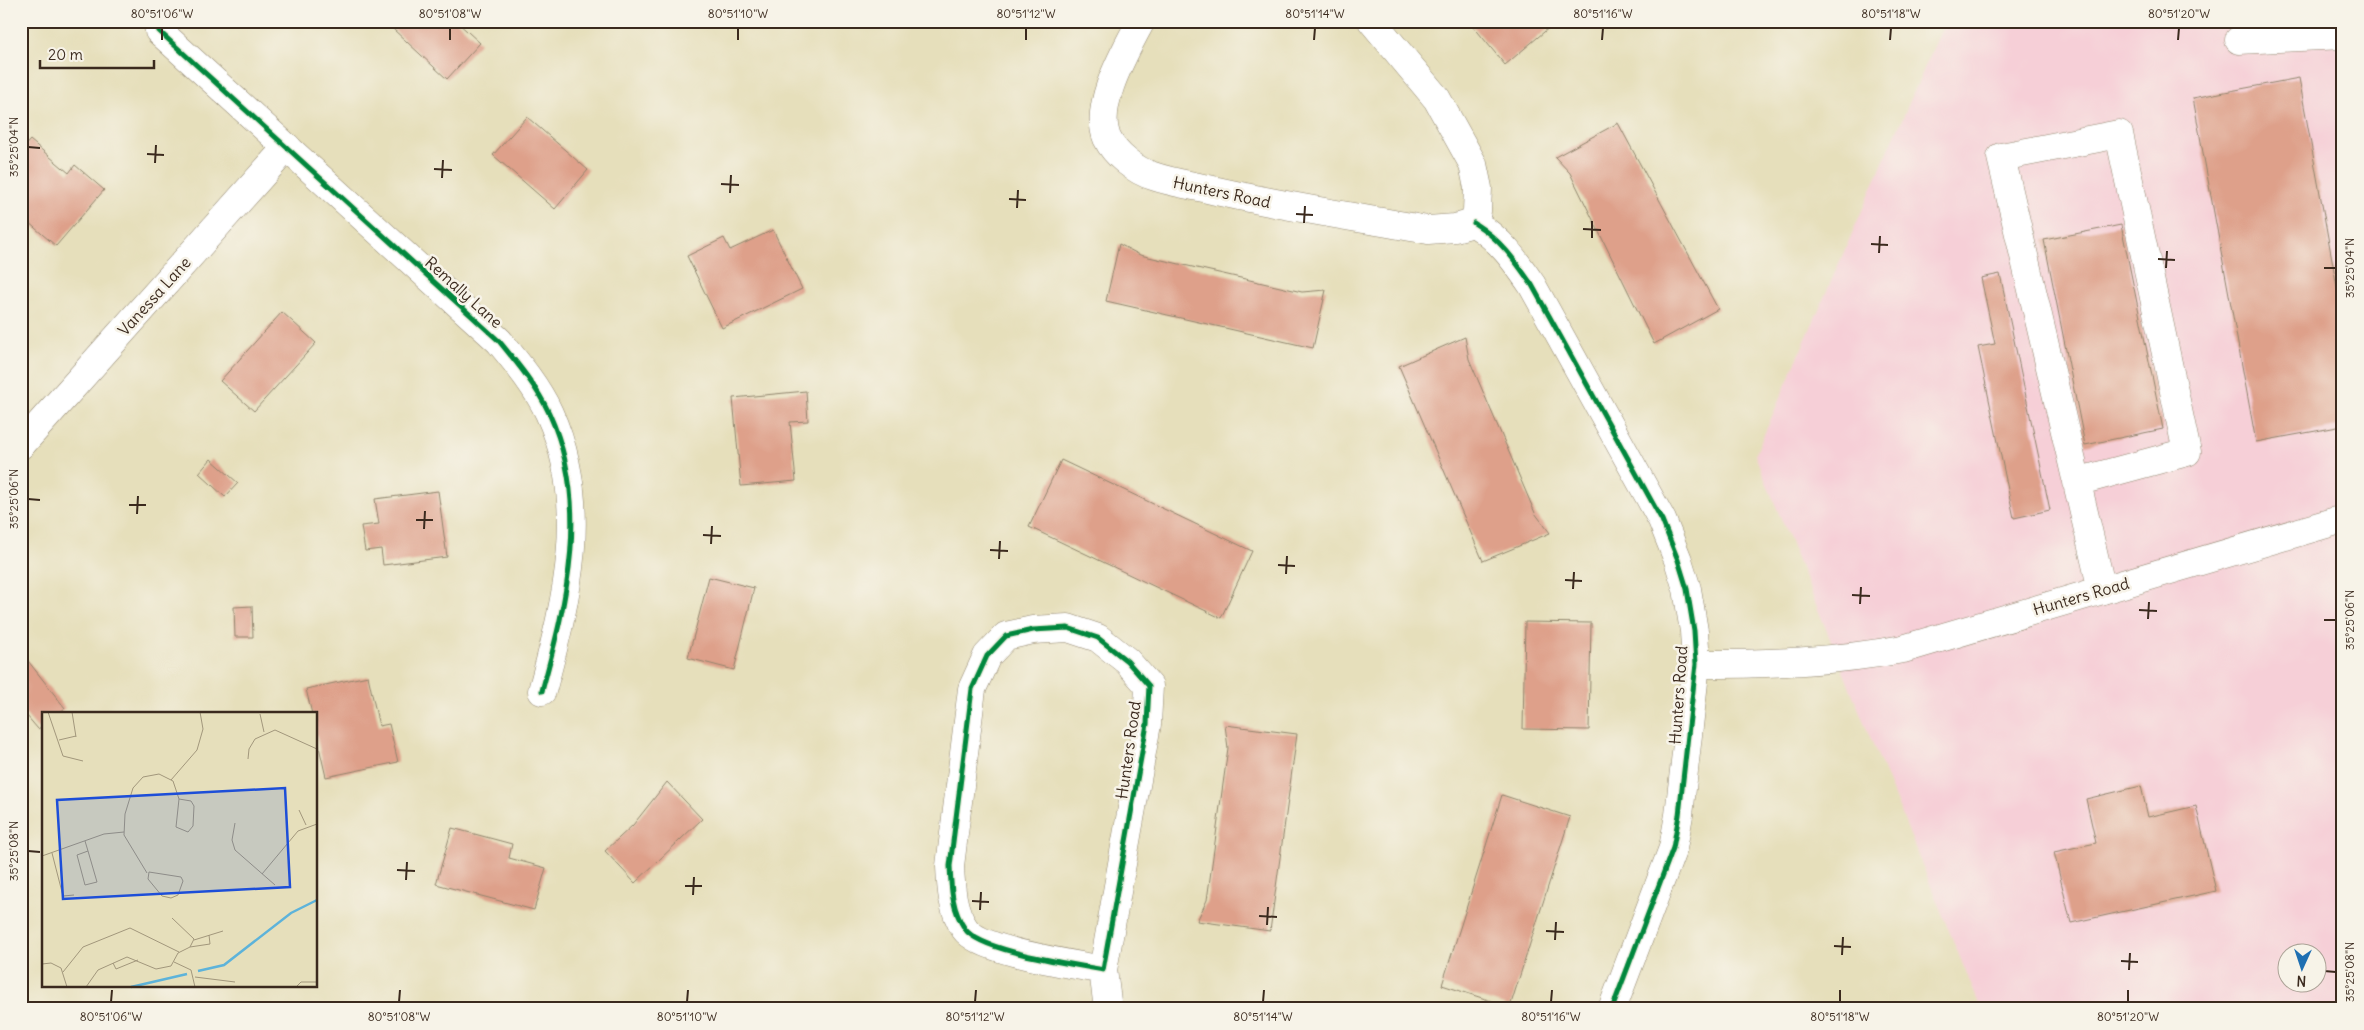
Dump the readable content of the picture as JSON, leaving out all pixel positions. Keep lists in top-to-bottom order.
{
  "streets": {
    "street": ["Hunters Road", "Remally Lane", "Vanessa Lane"]
  },
  "crossings": [
    ["Remally Lane", "Vanessa Lane"]
  ],
  "scale_bar": "20 m",
  "north": "bottom",
  "coordinates": [
    "80°51'06\"W",
    "80°51'08\"W",
    "80°51'10\"W",
    "80°51'12\"W",
    "80°51'14\"W",
    "80°51'16\"W",
    "80°51'18\"W",
    "80°51'20\"W",
    "35°25'04\"N",
    "35°25'06\"N",
    "35°25'08\"N"
  ]
}
